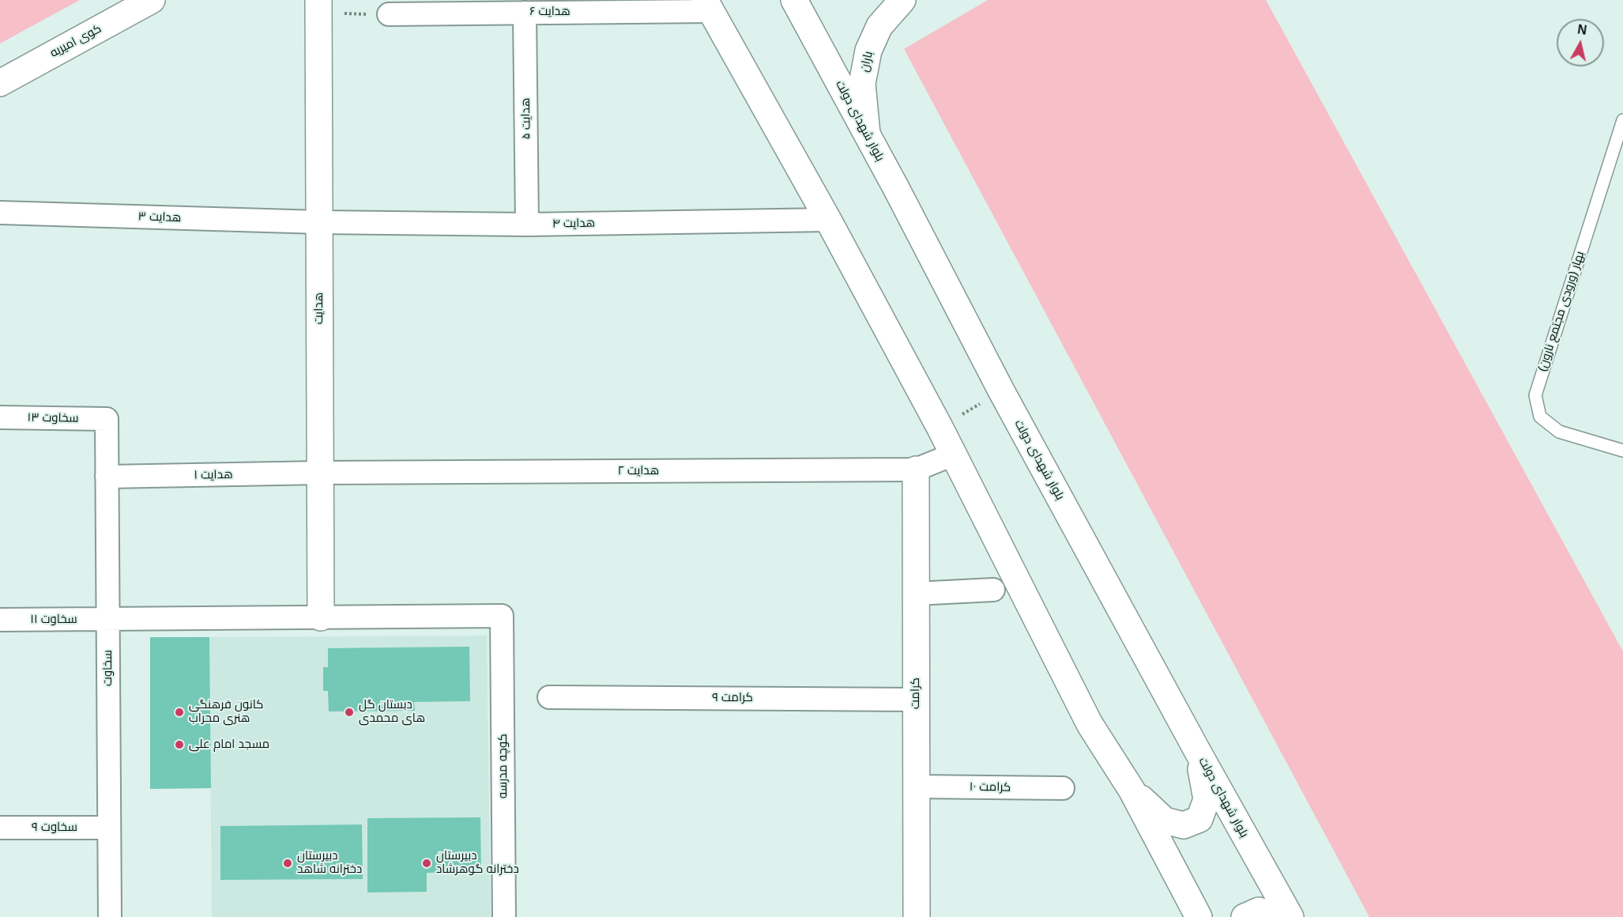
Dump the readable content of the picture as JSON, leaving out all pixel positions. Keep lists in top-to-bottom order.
{
  "streets": {
    "main road": [
      "کوی امیریه",
      "باران",
      "بلوار شهدای دولت",
      "هدایت",
      "کرامت"
    ],
    "street": [
      "هدایت ۶",
      "هدایت ۵",
      "هدایت ۳",
      "هدایت ۴",
      "سخاوت ۱۳",
      "هدایت ۲",
      "هدایت ۱",
      "سخاوت ۱۱",
      "سخاوت",
      "کرامت ۹",
      "کوچه مدرسه",
      "کرامت ۱۰",
      "سخاوت ۹"
    ],
    "lane": ["بهار (ورودی مجتمع نارون)"]
  },
  "crossings": [
    ["هدایت ۶", "هدایت ۵"],
    ["باران", "بلوار شهدای دولت"],
    ["هدایت ۵", "هدایت ۴"],
    ["هدایت ۳", "هدایت ۴"],
    ["هدایت ۳", "هدایت"],
    ["هدایت ۴", "هدایت"],
    ["هدایت", "هدایت ۲"],
    ["هدایت", "هدایت ۱"],
    ["هدایت", "سخاوت ۱۱"],
    ["سخاوت ۱۳", "سخاوت"],
    ["هدایت ۲", "هدایت ۱"],
    ["هدایت ۲", "کرامت"],
    ["هدایت ۱", "سخاوت"],
    ["سخاوت ۱۱", "سخاوت"],
    ["سخاوت ۱۱", "کوچه مدرسه"],
    ["سخاوت", "سخاوت ۹"],
    ["کرامت", "کرامت ۹"],
    ["کرامت", "کرامت ۱۰"]
  ],
  "places": [
    "کانون فرهنگی هنری محراب",
    "دبستان گل های محمدی",
    "مسجد امام علی",
    "دبیرستان دخترانه شاهد",
    "دبیرستان دخترانه گوهرشاد"
  ],
  "north": "top"
}
